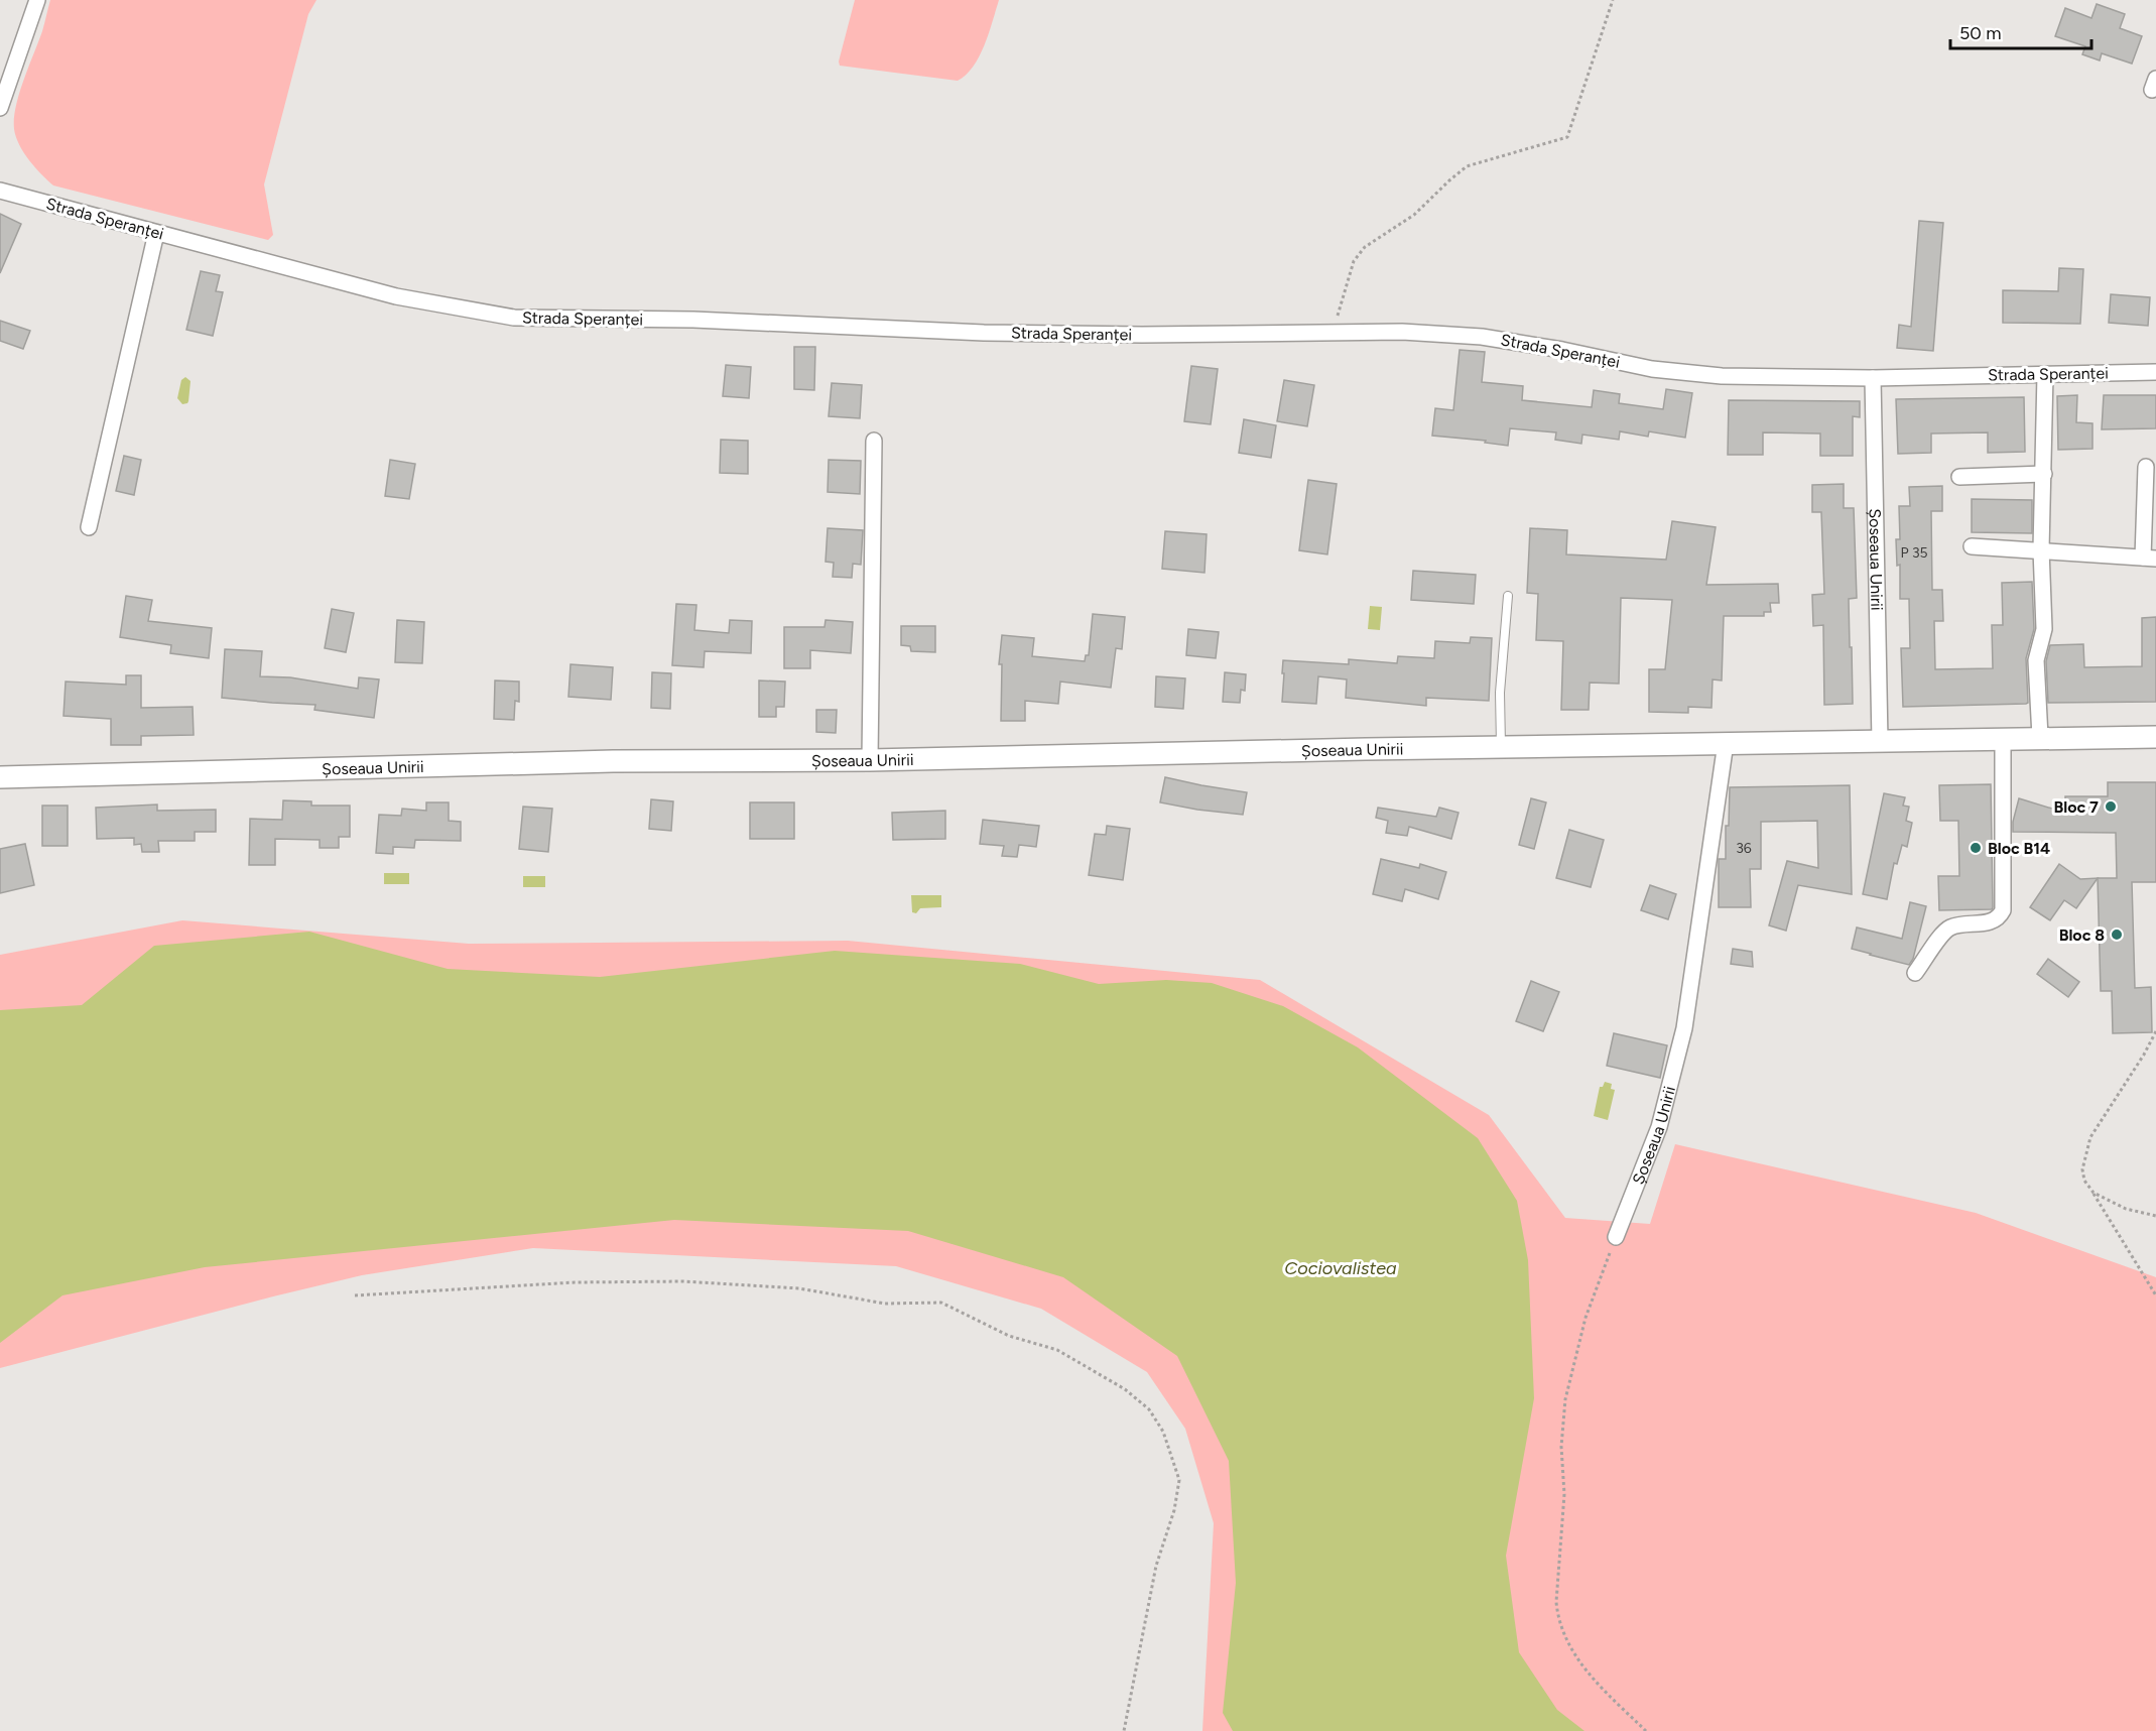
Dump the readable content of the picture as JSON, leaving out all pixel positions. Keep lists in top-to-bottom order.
{
  "streets": {
    "main road": ["Șoseaua Unirii"],
    "street": ["Strada Speranței"]
  },
  "crossings": [
    ["Strada Speranței", "Șoseaua Unirii"]
  ],
  "water": ["Cociovalistea"],
  "places": ["Bloc 7", "Bloc B14", "Bloc 8"],
  "house_numbers": ["P 35", "36"],
  "scale_bar": "50 m"
}
